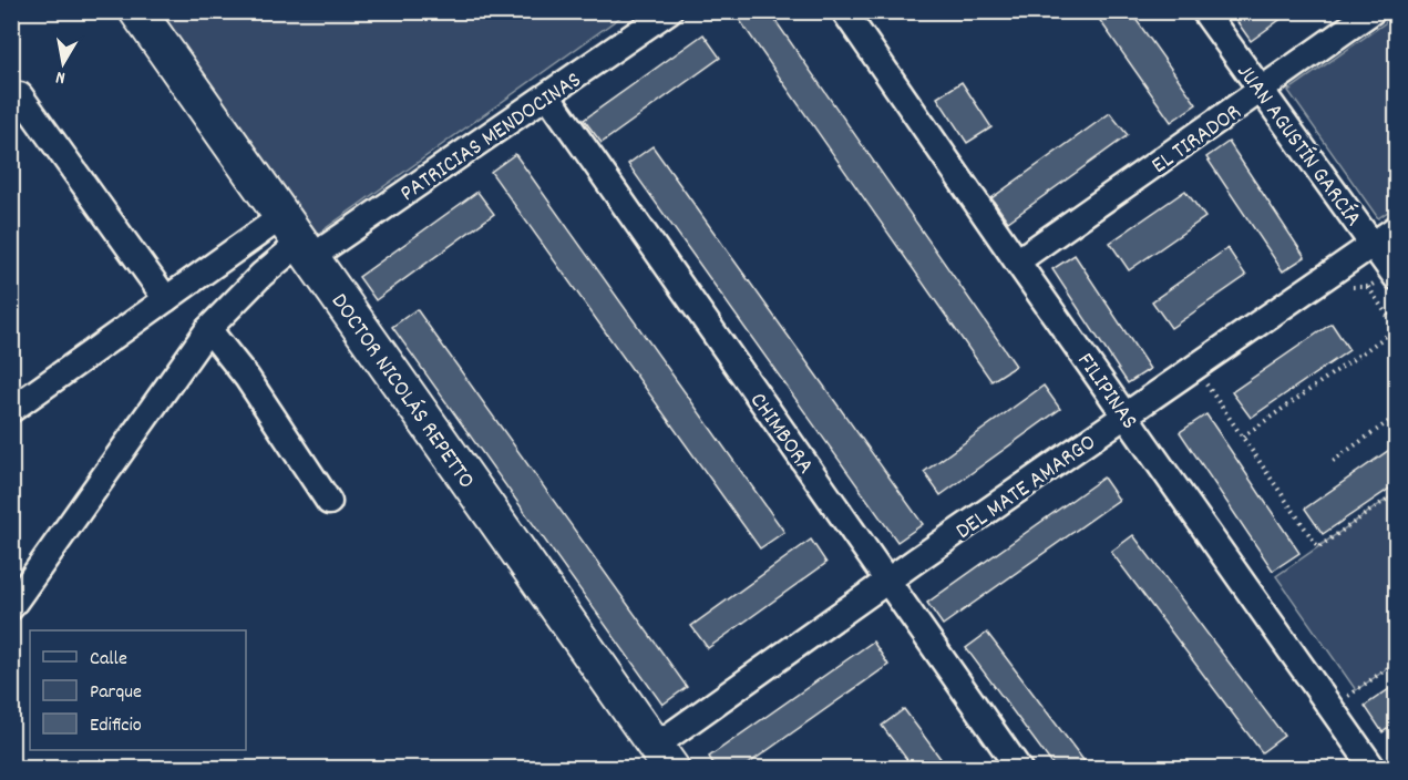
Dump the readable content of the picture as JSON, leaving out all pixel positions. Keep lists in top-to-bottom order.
{
  "streets": {
    "street": [
      "PATRICIAS MENDOCINAS",
      "EL TIRADOR",
      "JUAN AGUSTÍN GARCÍA",
      "DOCTOR NICOLÁS REPETTO",
      "FILIPINAS",
      "CHIMBORA",
      "DEL MATE AMARGO"
    ]
  },
  "crossings": [
    ["PATRICIAS MENDOCINAS", "DOCTOR NICOLÁS REPETTO"],
    ["PATRICIAS MENDOCINAS", "CHIMBORA"],
    ["EL TIRADOR", "JUAN AGUSTÍN GARCÍA"],
    ["EL TIRADOR", "FILIPINAS"],
    ["JUAN AGUSTÍN GARCÍA", "DEL MATE AMARGO"],
    ["DOCTOR NICOLÁS REPETTO", "DEL MATE AMARGO"],
    ["FILIPINAS", "DEL MATE AMARGO"],
    ["CHIMBORA", "DEL MATE AMARGO"]
  ],
  "legend": ["Calle", "Parque", "Edificio"],
  "north": "bottom"
}
